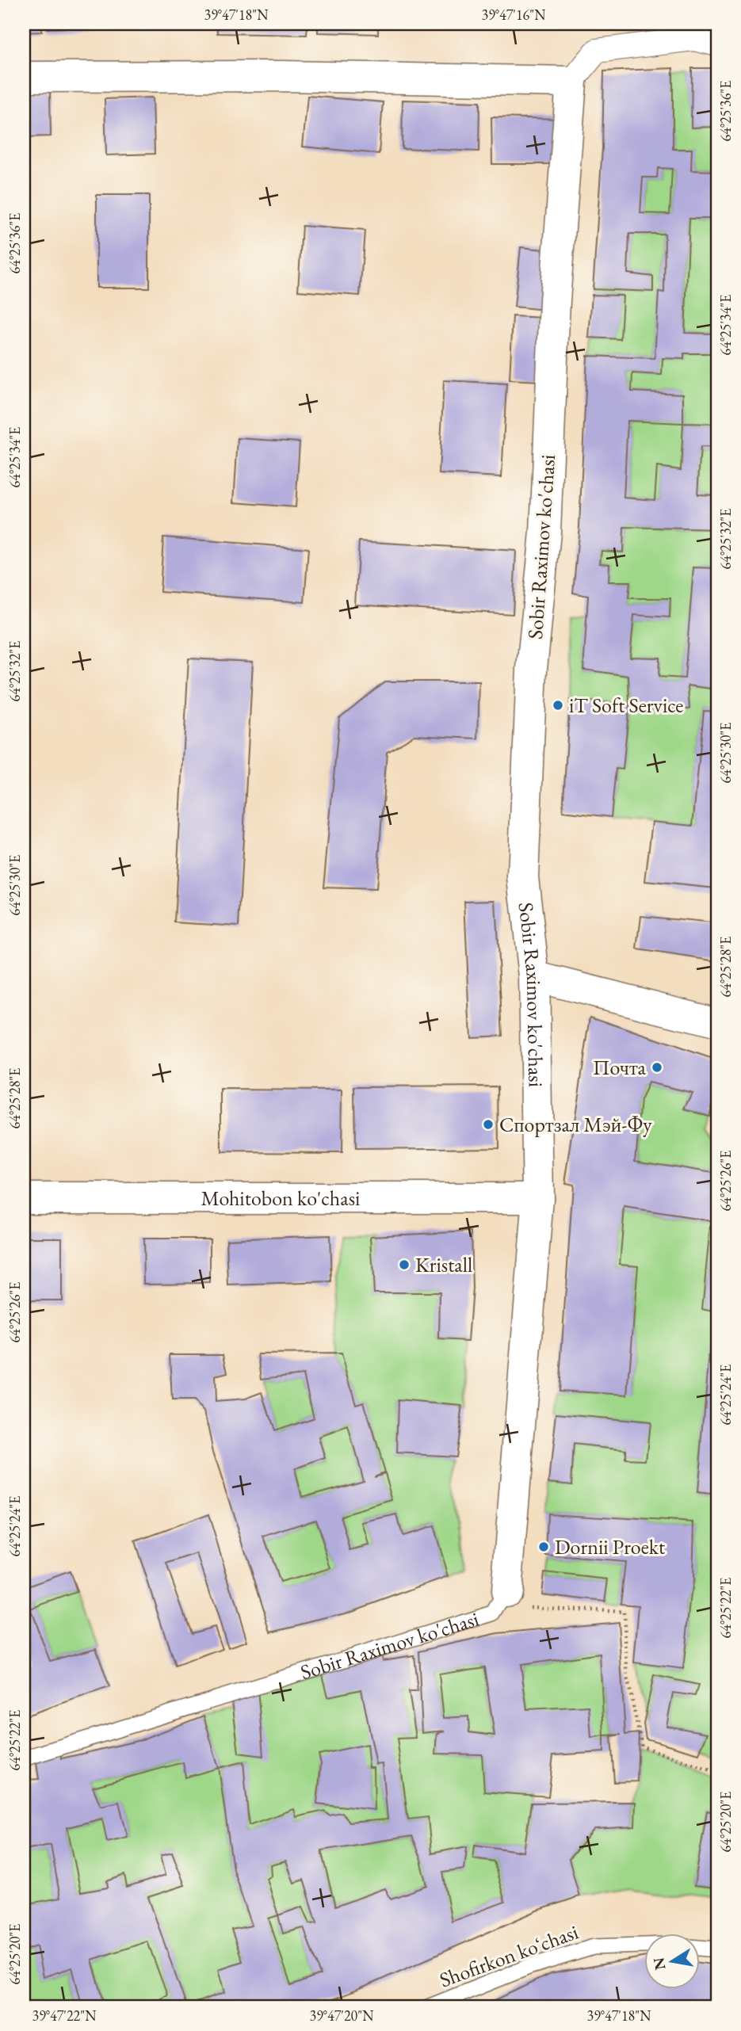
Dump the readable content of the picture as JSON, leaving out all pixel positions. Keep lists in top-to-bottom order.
{
  "streets": {
    "street": ["Sobir Raximov ko'chasi", "Mohitobon ko'chasi"],
    "lane": ["Shofirkon koʻchasi"]
  },
  "crossings": [
    ["Sobir Raximov ko'chasi", "Mohitobon ko'chasi"]
  ],
  "places": [
    "iT Soft Service",
    "Почта",
    "Спортзал Мэй-Фу",
    "Kristall",
    "Dornii Proekt"
  ],
  "north": "left",
  "coordinates": [
    "39°47'18\"N",
    "39°47'16\"N",
    "64°25'36\"E",
    "64°25'34\"E",
    "64°25'32\"E",
    "64°25'30\"E",
    "64°25'28\"E",
    "64°25'26\"E",
    "64°25'24\"E",
    "64°25'22\"E",
    "64°25'20\"E",
    "39°47'22\"N",
    "39°47'20\"N"
  ]
}
